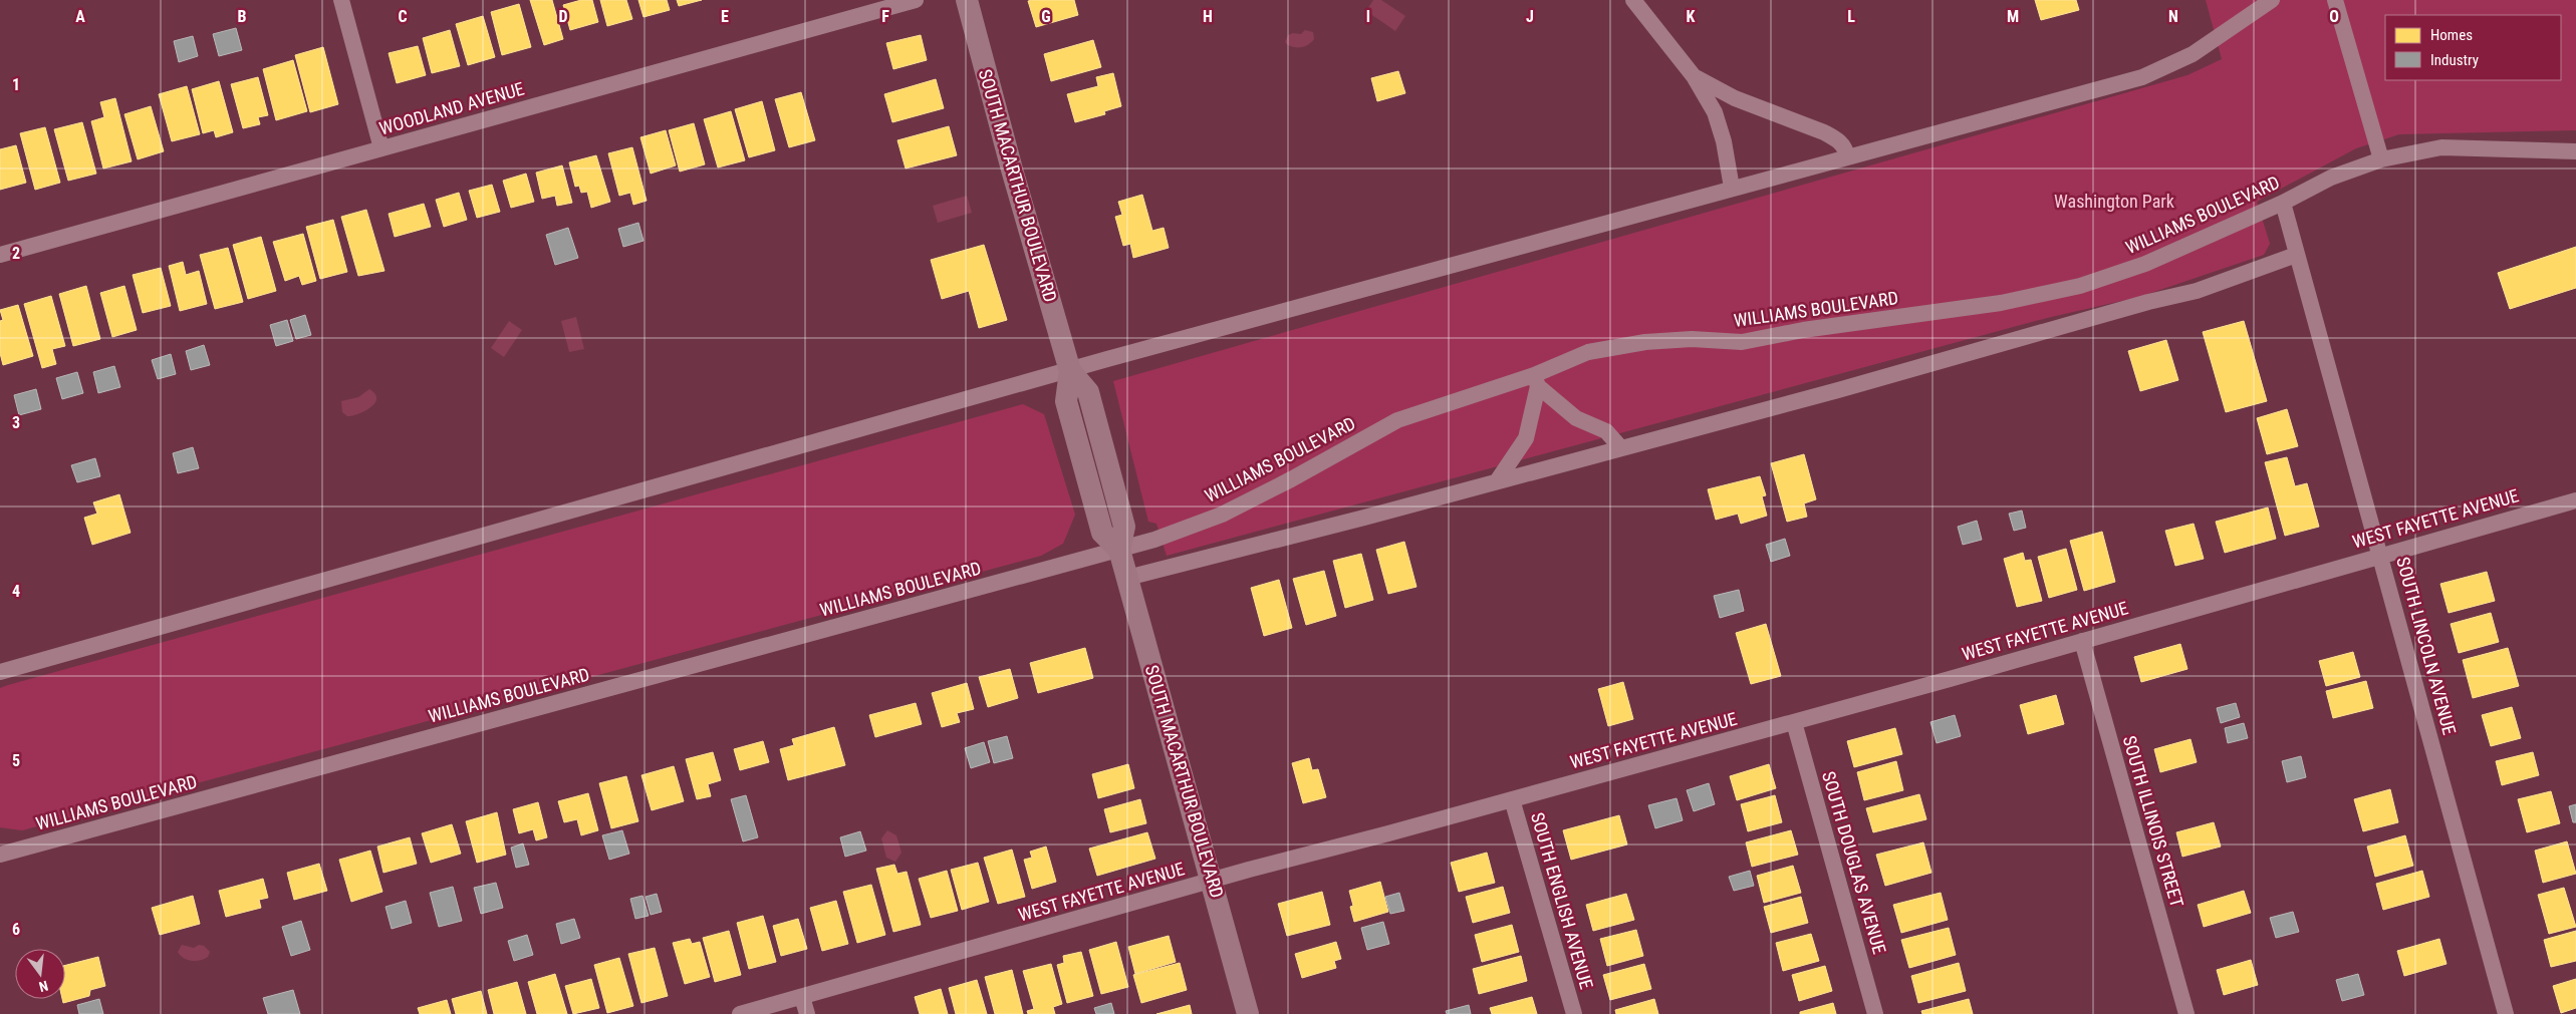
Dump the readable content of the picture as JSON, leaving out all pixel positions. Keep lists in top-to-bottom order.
{
  "streets": {
    "main road": ["SOUTH MACARTHUR BOULEVARD"],
    "street": [
      "WOODLAND AVENUE",
      "WILLIAMS BOULEVARD",
      "WEST FAYETTE AVENUE",
      "SOUTH LINCOLN AVENUE",
      "SOUTH ILLINOIS STREET",
      "SOUTH DOUGLAS AVENUE",
      "SOUTH ENGLISH AVENUE"
    ]
  },
  "crossings": [
    ["SOUTH MACARTHUR BOULEVARD", "WILLIAMS BOULEVARD"],
    ["SOUTH MACARTHUR BOULEVARD", "WEST FAYETTE AVENUE"],
    ["WILLIAMS BOULEVARD", "SOUTH LINCOLN AVENUE"],
    ["WEST FAYETTE AVENUE", "SOUTH LINCOLN AVENUE"],
    ["WEST FAYETTE AVENUE", "SOUTH ILLINOIS STREET"],
    ["WEST FAYETTE AVENUE", "SOUTH DOUGLAS AVENUE"],
    ["WEST FAYETTE AVENUE", "SOUTH ENGLISH AVENUE"]
  ],
  "parks": ["Washington Park"],
  "legend": ["Homes", "Industry"],
  "north": "bottom",
  "grid": {
    "columns": [
      "A",
      "B",
      "C",
      "D",
      "E",
      "F",
      "G",
      "H",
      "I",
      "J",
      "K",
      "L",
      "M",
      "N",
      "O"
    ],
    "rows": [
      "1",
      "2",
      "3",
      "4",
      "5",
      "6"
    ]
  }
}
